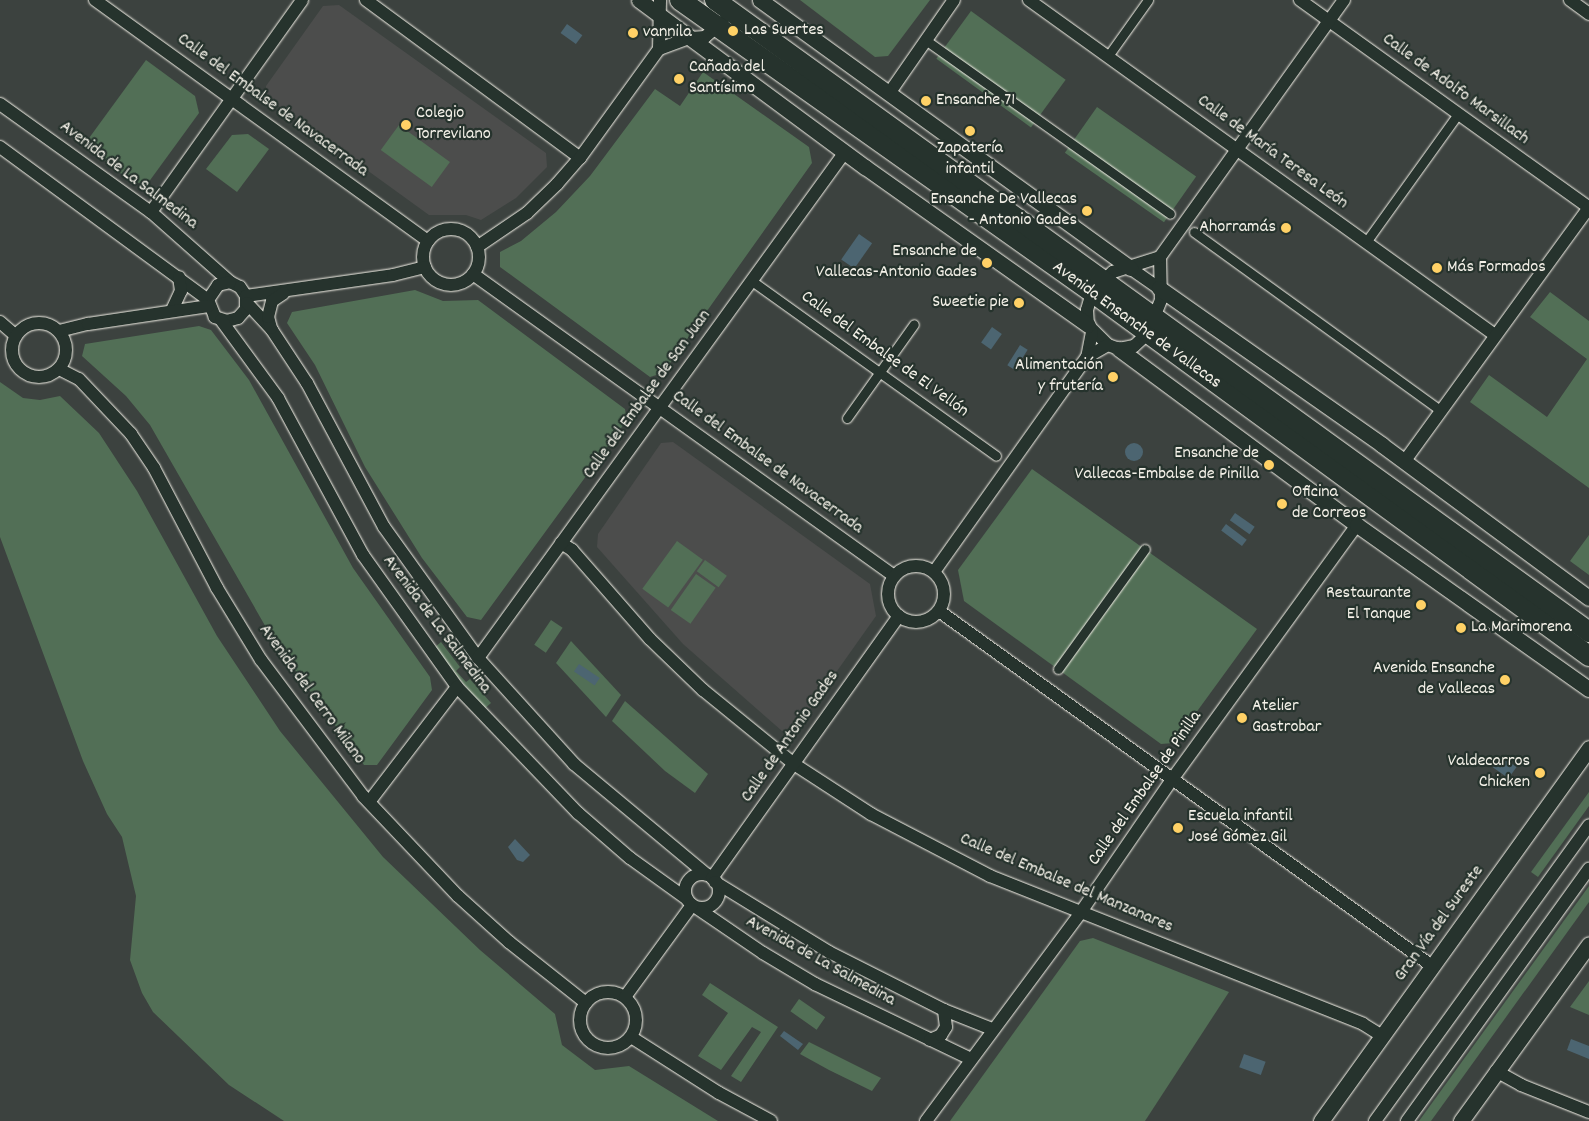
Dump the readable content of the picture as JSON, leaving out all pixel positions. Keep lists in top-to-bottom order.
{
  "streets": {
    "main road": ["Avenida Ensanche de Vallecas"],
    "street": [
      "Calle de Adolfo Marsillach",
      "Calle del Embalse de Navacerrada",
      "Calle de María Teresa León",
      "Avenida de La Salmedina",
      "Calle del Embalse de El Vellón",
      "Calle del Embalse de San Juan",
      "Avenida del Cerro Milano",
      "Calle de Antonio Gades",
      "Calle del Embalse de Pinilla",
      "Calle del Embalse del Manzanares",
      "Gran Vía del Sureste"
    ]
  },
  "crossings": [
    ["Calle del Embalse de Navacerrada", "Calle del Embalse de San Juan"],
    ["Calle del Embalse de Navacerrada", "Calle de Antonio Gades"],
    ["Avenida de La Salmedina", "Calle del Embalse de San Juan"],
    ["Avenida de La Salmedina", "Calle de Antonio Gades"],
    ["Avenida de La Salmedina", "Calle del Embalse de Pinilla"],
    ["Avenida Ensanche de Vallecas", "Calle del Embalse de San Juan"],
    ["Avenida Ensanche de Vallecas", "Calle del Embalse de Pinilla"],
    ["Calle del Embalse de El Vellón", "Calle del Embalse de San Juan"],
    ["Calle del Embalse de San Juan", "Calle del Embalse del Manzanares"],
    ["Calle de Antonio Gades", "Calle del Embalse del Manzanares"],
    ["Calle del Embalse de Pinilla", "Calle del Embalse del Manzanares"],
    ["Calle del Embalse del Manzanares", "Gran Vía del Sureste"]
  ],
  "places": [
    "Las Suertes",
    "vannila",
    "Cañada del Santísimo",
    "Ensanche 71",
    "Colegio Torrevilano",
    "Zapatería infantil",
    "Ensanche De Vallecas - Antonio Gades",
    "Ahorramás",
    "Ensanche de Vallecas-Antonio Gades",
    "Más Formados",
    "Sweetie pie",
    "Alimentación y frutería",
    "Ensanche de Vallecas-Embalse de Pinilla",
    "Oficina de Correos",
    "Restaurante El Tanque",
    "La Marimorena",
    "Avenida Ensanche de Vallecas",
    "Atelier Gastrobar",
    "Valdecarros Chicken",
    "Escuela infantil José Gómez Gil"
  ]
}
